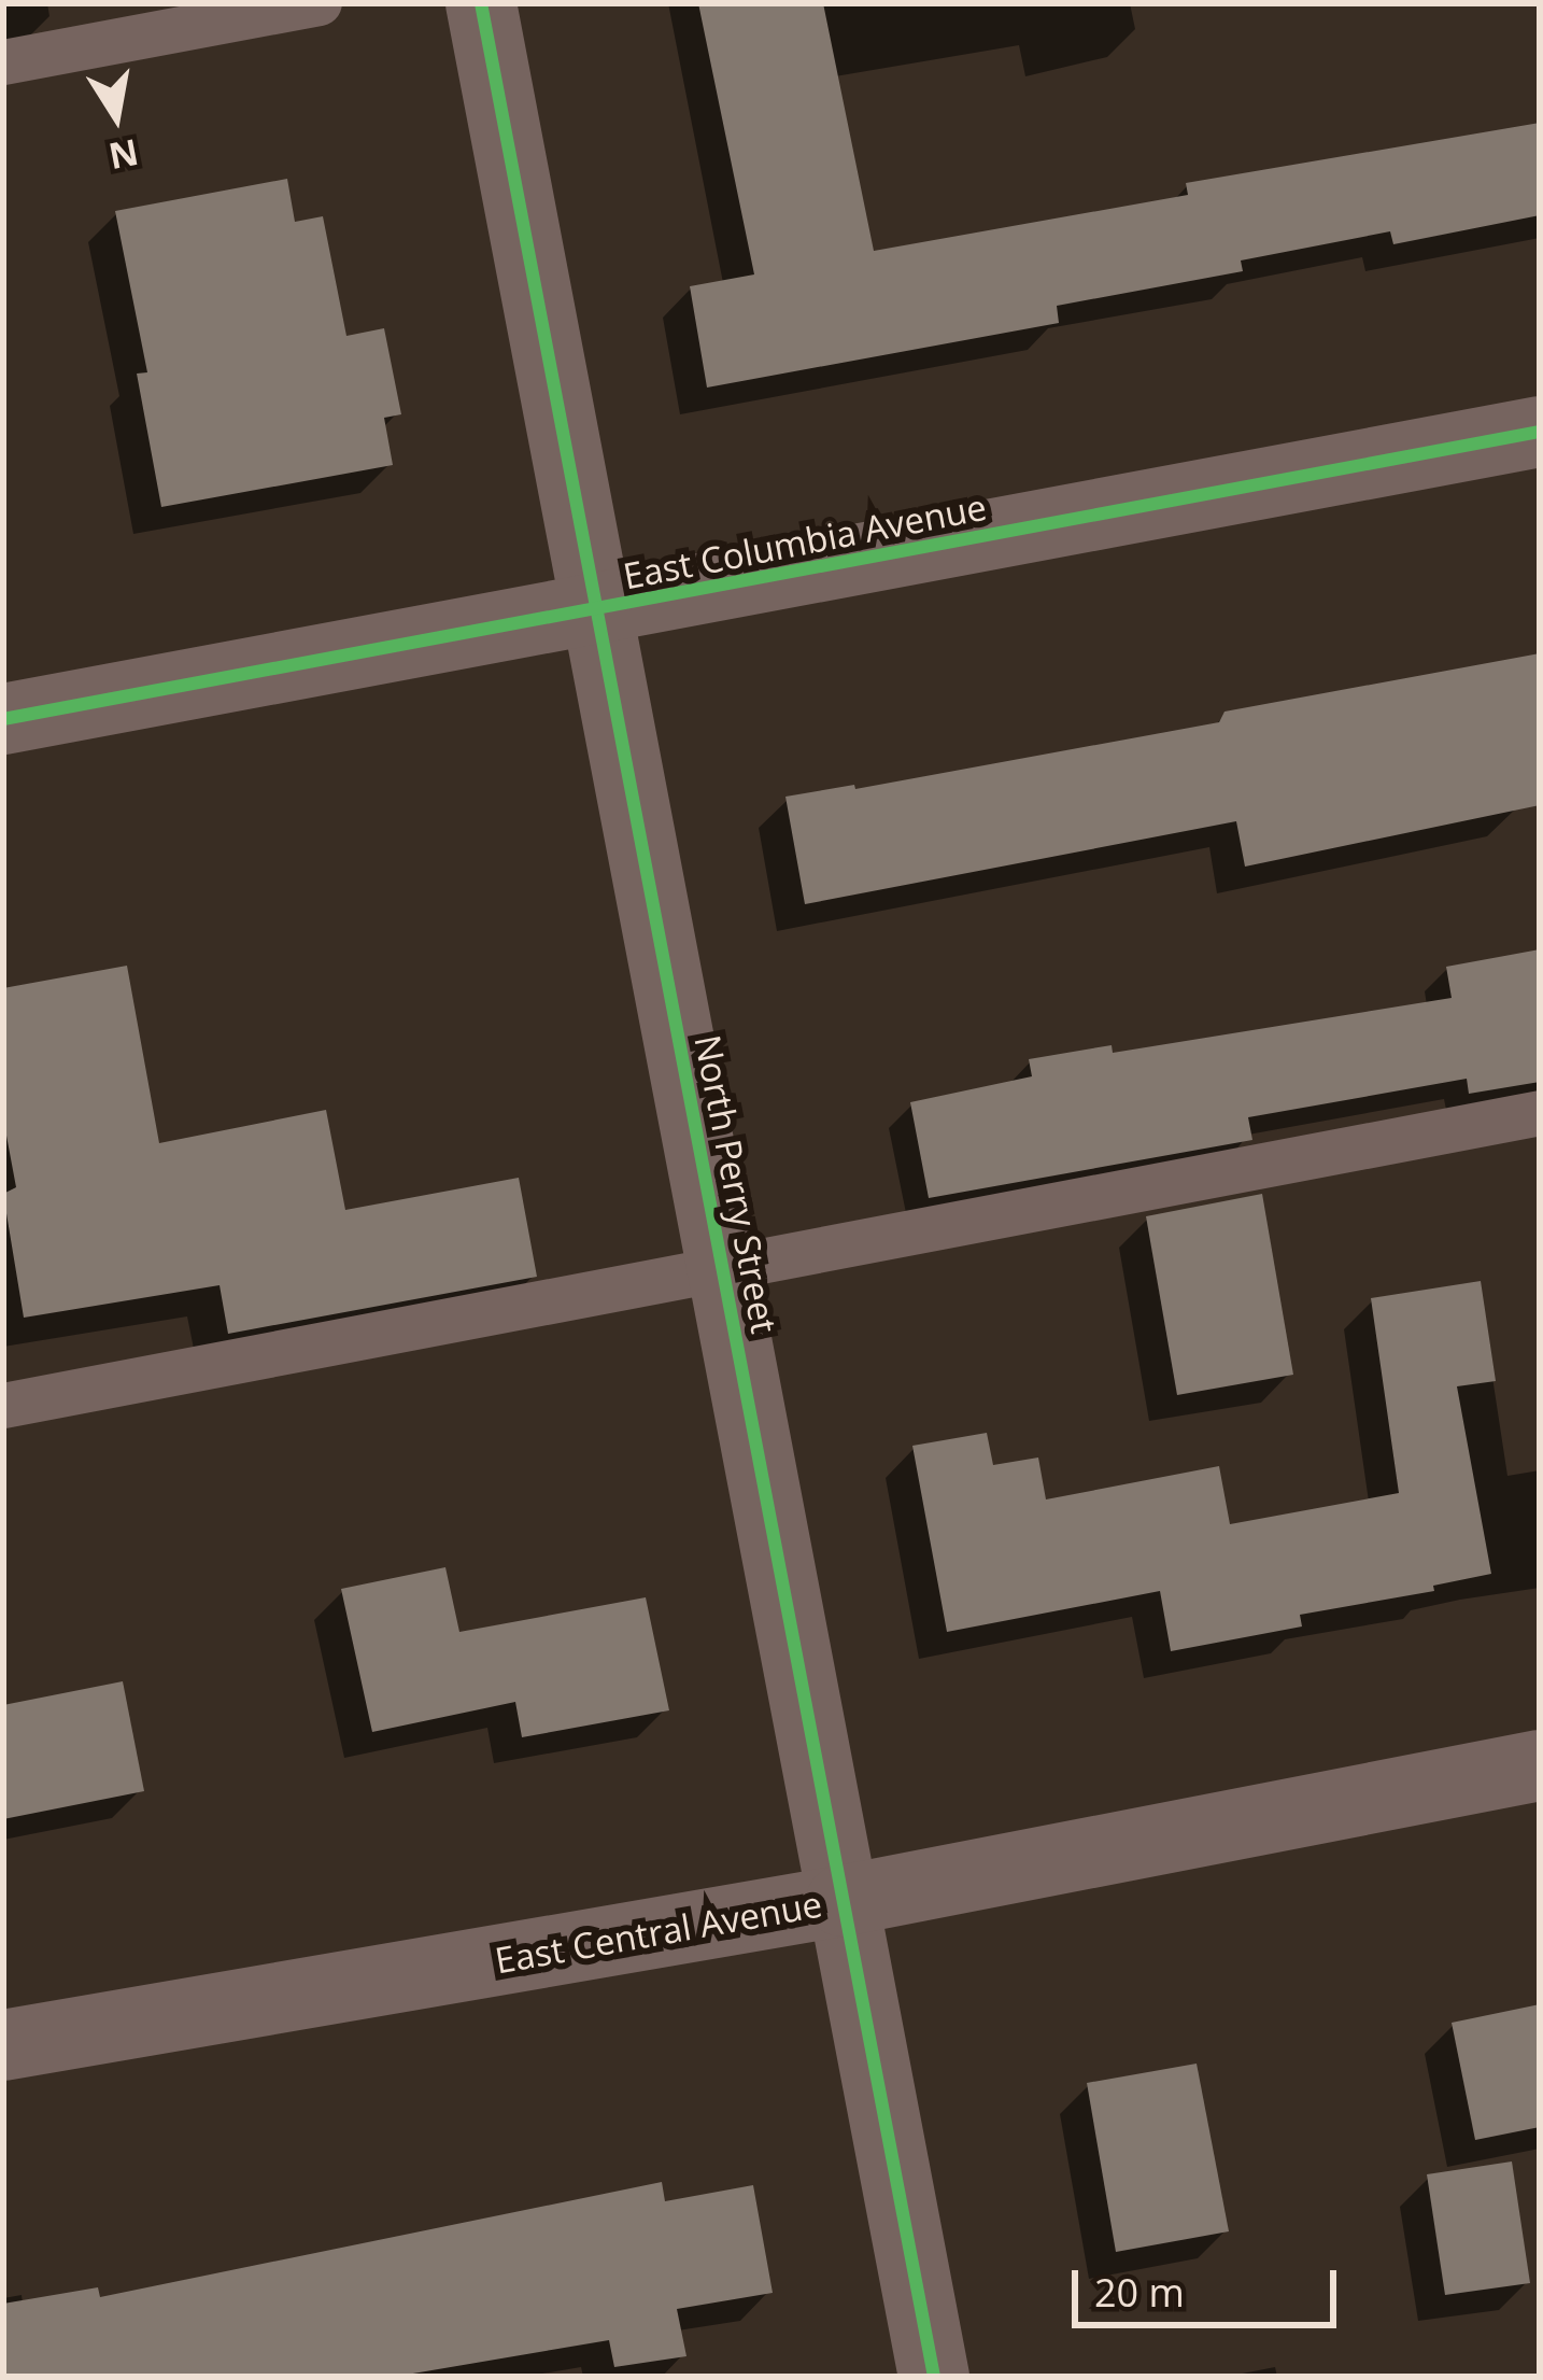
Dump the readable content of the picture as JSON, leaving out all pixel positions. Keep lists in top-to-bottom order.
{
  "streets": {
    "street": ["East Columbia Avenue", "North Perry Street", "East Central Avenue"]
  },
  "crossings": [
    ["East Columbia Avenue", "North Perry Street"],
    ["North Perry Street", "East Central Avenue"]
  ],
  "scale_bar": "20 m",
  "north": "bottom"
}
